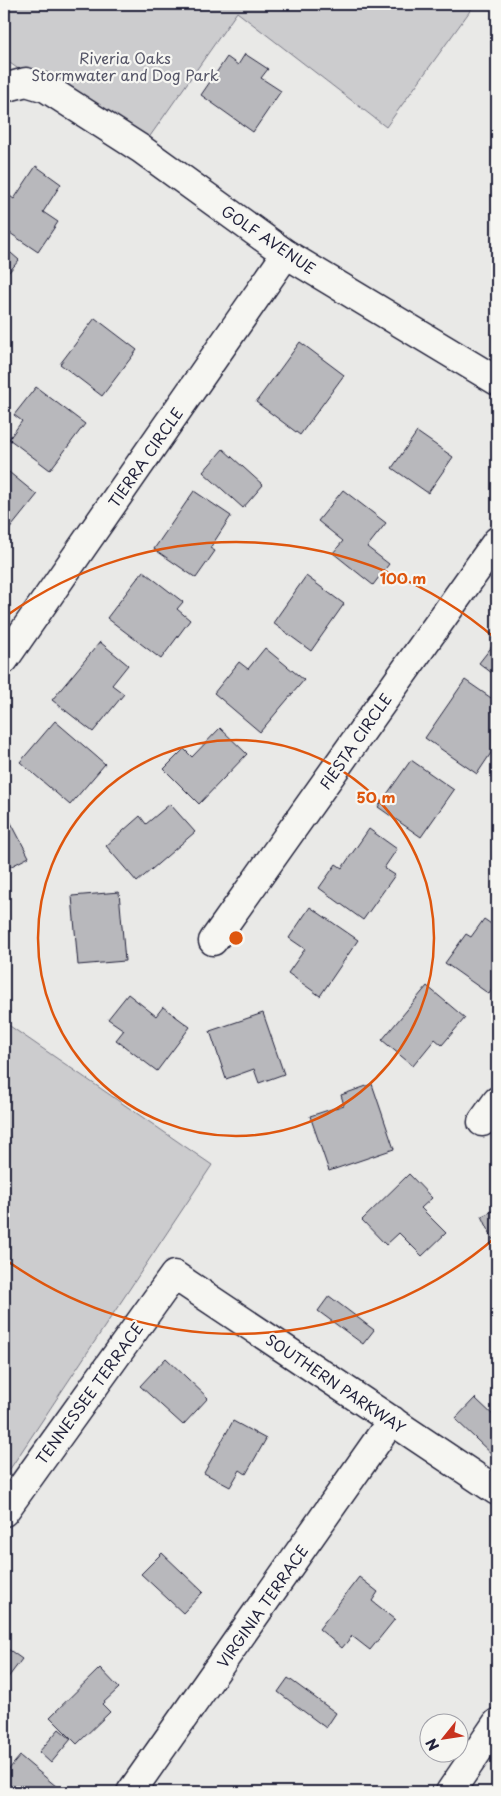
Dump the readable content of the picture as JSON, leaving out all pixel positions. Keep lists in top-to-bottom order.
{
  "streets": {
    "street": [
      "GOLF AVENUE",
      "TIERRA CIRCLE",
      "FIESTA CIRCLE",
      "SOUTHERN PARKWAY",
      "TENNESSEE TERRACE",
      "VIRGINIA TERRACE"
    ]
  },
  "crossings": [
    ["GOLF AVENUE", "TIERRA CIRCLE"],
    ["SOUTHERN PARKWAY", "TENNESSEE TERRACE"],
    ["SOUTHERN PARKWAY", "VIRGINIA TERRACE"]
  ],
  "parks": ["Riveria Oaks Stormwater and Dog Park"],
  "north": "bottom left",
  "rings": ["100 m", "50 m"]
}
